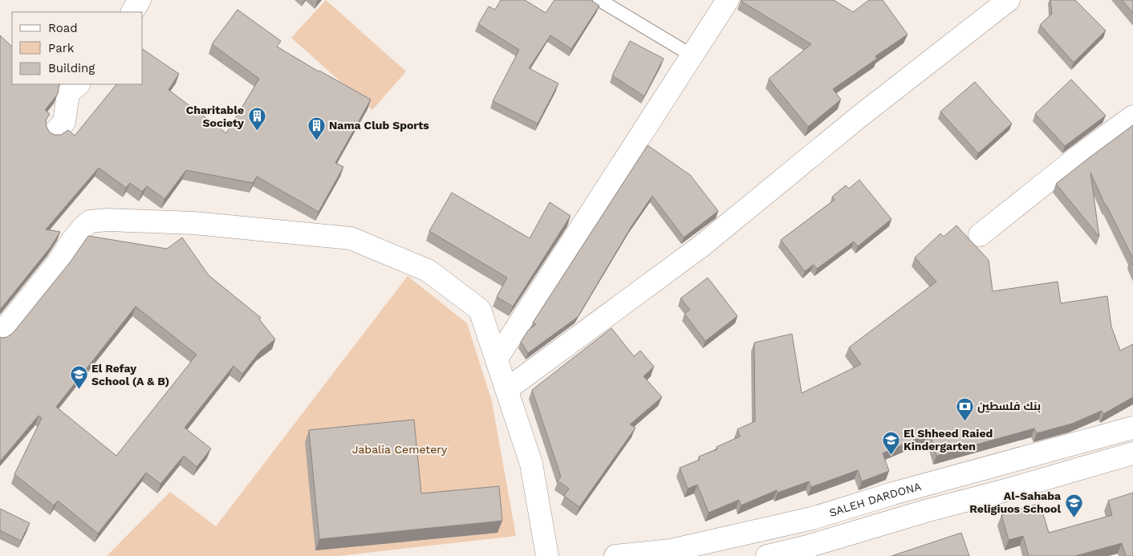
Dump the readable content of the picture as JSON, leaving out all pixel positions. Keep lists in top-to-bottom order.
{
  "streets": {
    "street": ["SALEH DARDONA"]
  },
  "parks": ["Jabalia Cemetery"],
  "places": {
    "building": ["Charitable Society", "Nama Club Sports"],
    "school or university": ["El Refay School (A & B)", "El Shheed Raied Kindergarten", "Al-Sahaba Religiuos School"],
    "bank": ["بنك فلسطين"]
  },
  "legend": ["Road", "Park", "Building"]
}
